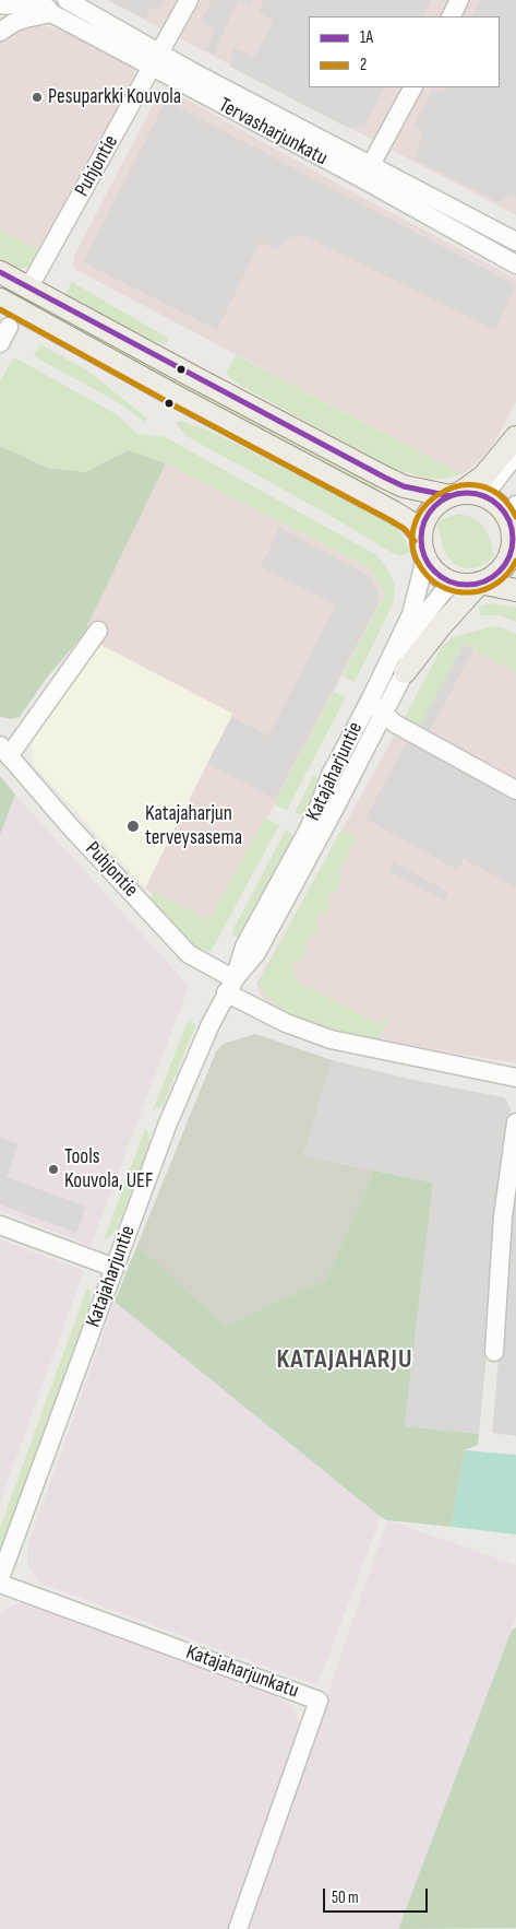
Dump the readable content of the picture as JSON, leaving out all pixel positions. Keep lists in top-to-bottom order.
{
  "streets": {
    "street": [
      "Tervasharjunkatu",
      "Puhjontie",
      "Katajaharjuntie",
      "Katajaharjunkatu"
    ]
  },
  "crossings": [
    ["Tervasharjunkatu", "Puhjontie"],
    ["Puhjontie", "Katajaharjuntie"]
  ],
  "districts": ["KATAJAHARJU"],
  "places": ["Pesuparkki Kouvola", "Katajaharjun terveysasema", "Tools Kouvola, UEF"],
  "lines": ["transit line 1A", "transit line 2"],
  "legend": ["1A", "2"],
  "scale_bar": "50 m"
}
